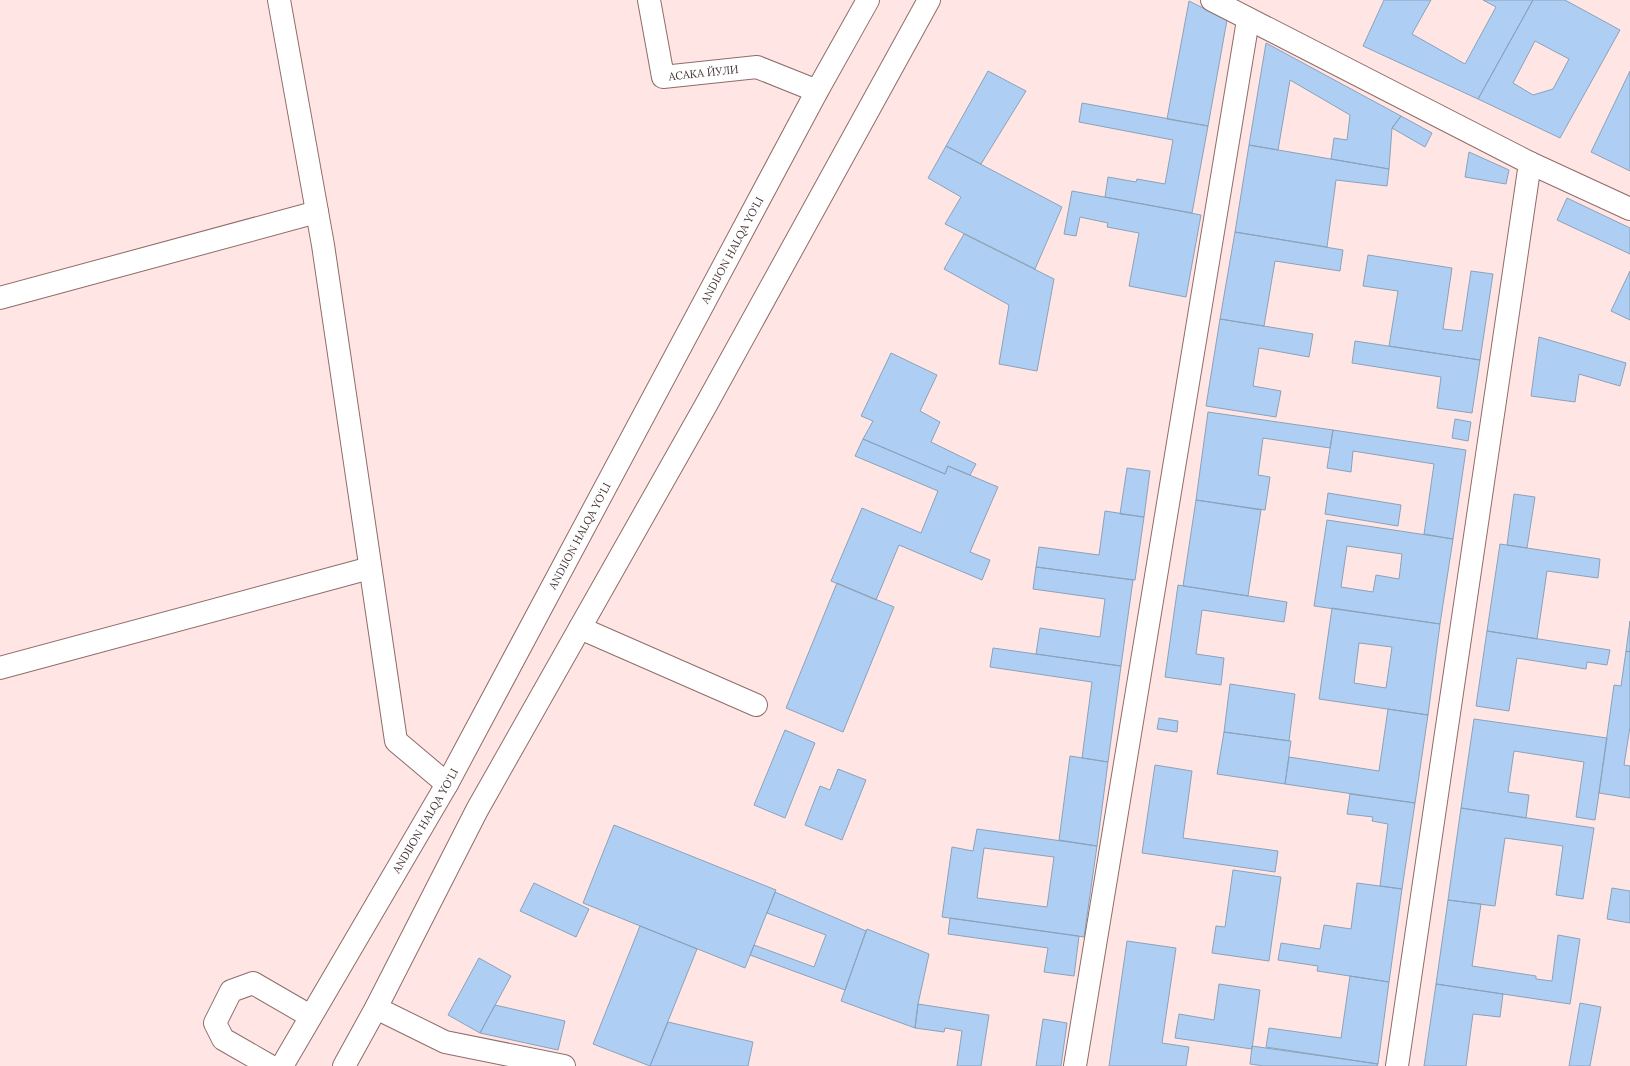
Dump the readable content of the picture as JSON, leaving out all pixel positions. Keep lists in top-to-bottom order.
{
  "streets": {
    "main road": ["АСАКА ЙУЛИ", "ANDIJON HALQA YO‘LI"]
  },
  "crossings": [
    ["АСАКА ЙУЛИ", "ANDIJON HALQA YO‘LI"]
  ]
}
